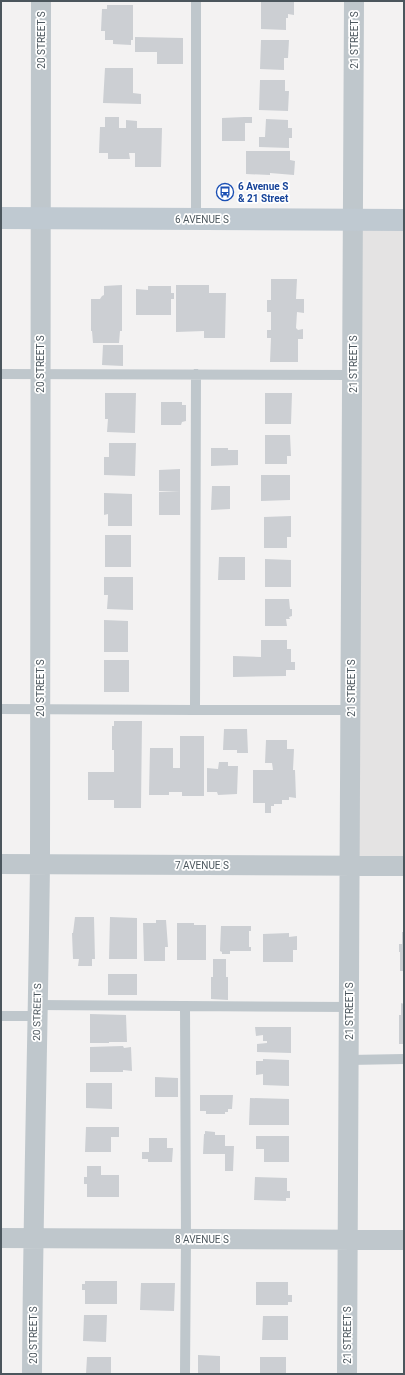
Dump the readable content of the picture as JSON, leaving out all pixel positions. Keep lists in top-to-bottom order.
{
  "streets": {
    "main road": ["6 AVENUE S"],
    "street": [
      "20 STREET S",
      "21 STREET S",
      "7 AVENUE S",
      "8 AVENUE S"
    ]
  },
  "crossings": [
    ["20 STREET S", "6 AVENUE S"],
    ["20 STREET S", "7 AVENUE S"],
    ["20 STREET S", "8 AVENUE S"],
    ["21 STREET S", "6 AVENUE S"],
    ["21 STREET S", "7 AVENUE S"],
    ["21 STREET S", "8 AVENUE S"]
  ],
  "places": {
    "bus stop": ["6 Avenue S & 21 Street"]
  }
}
